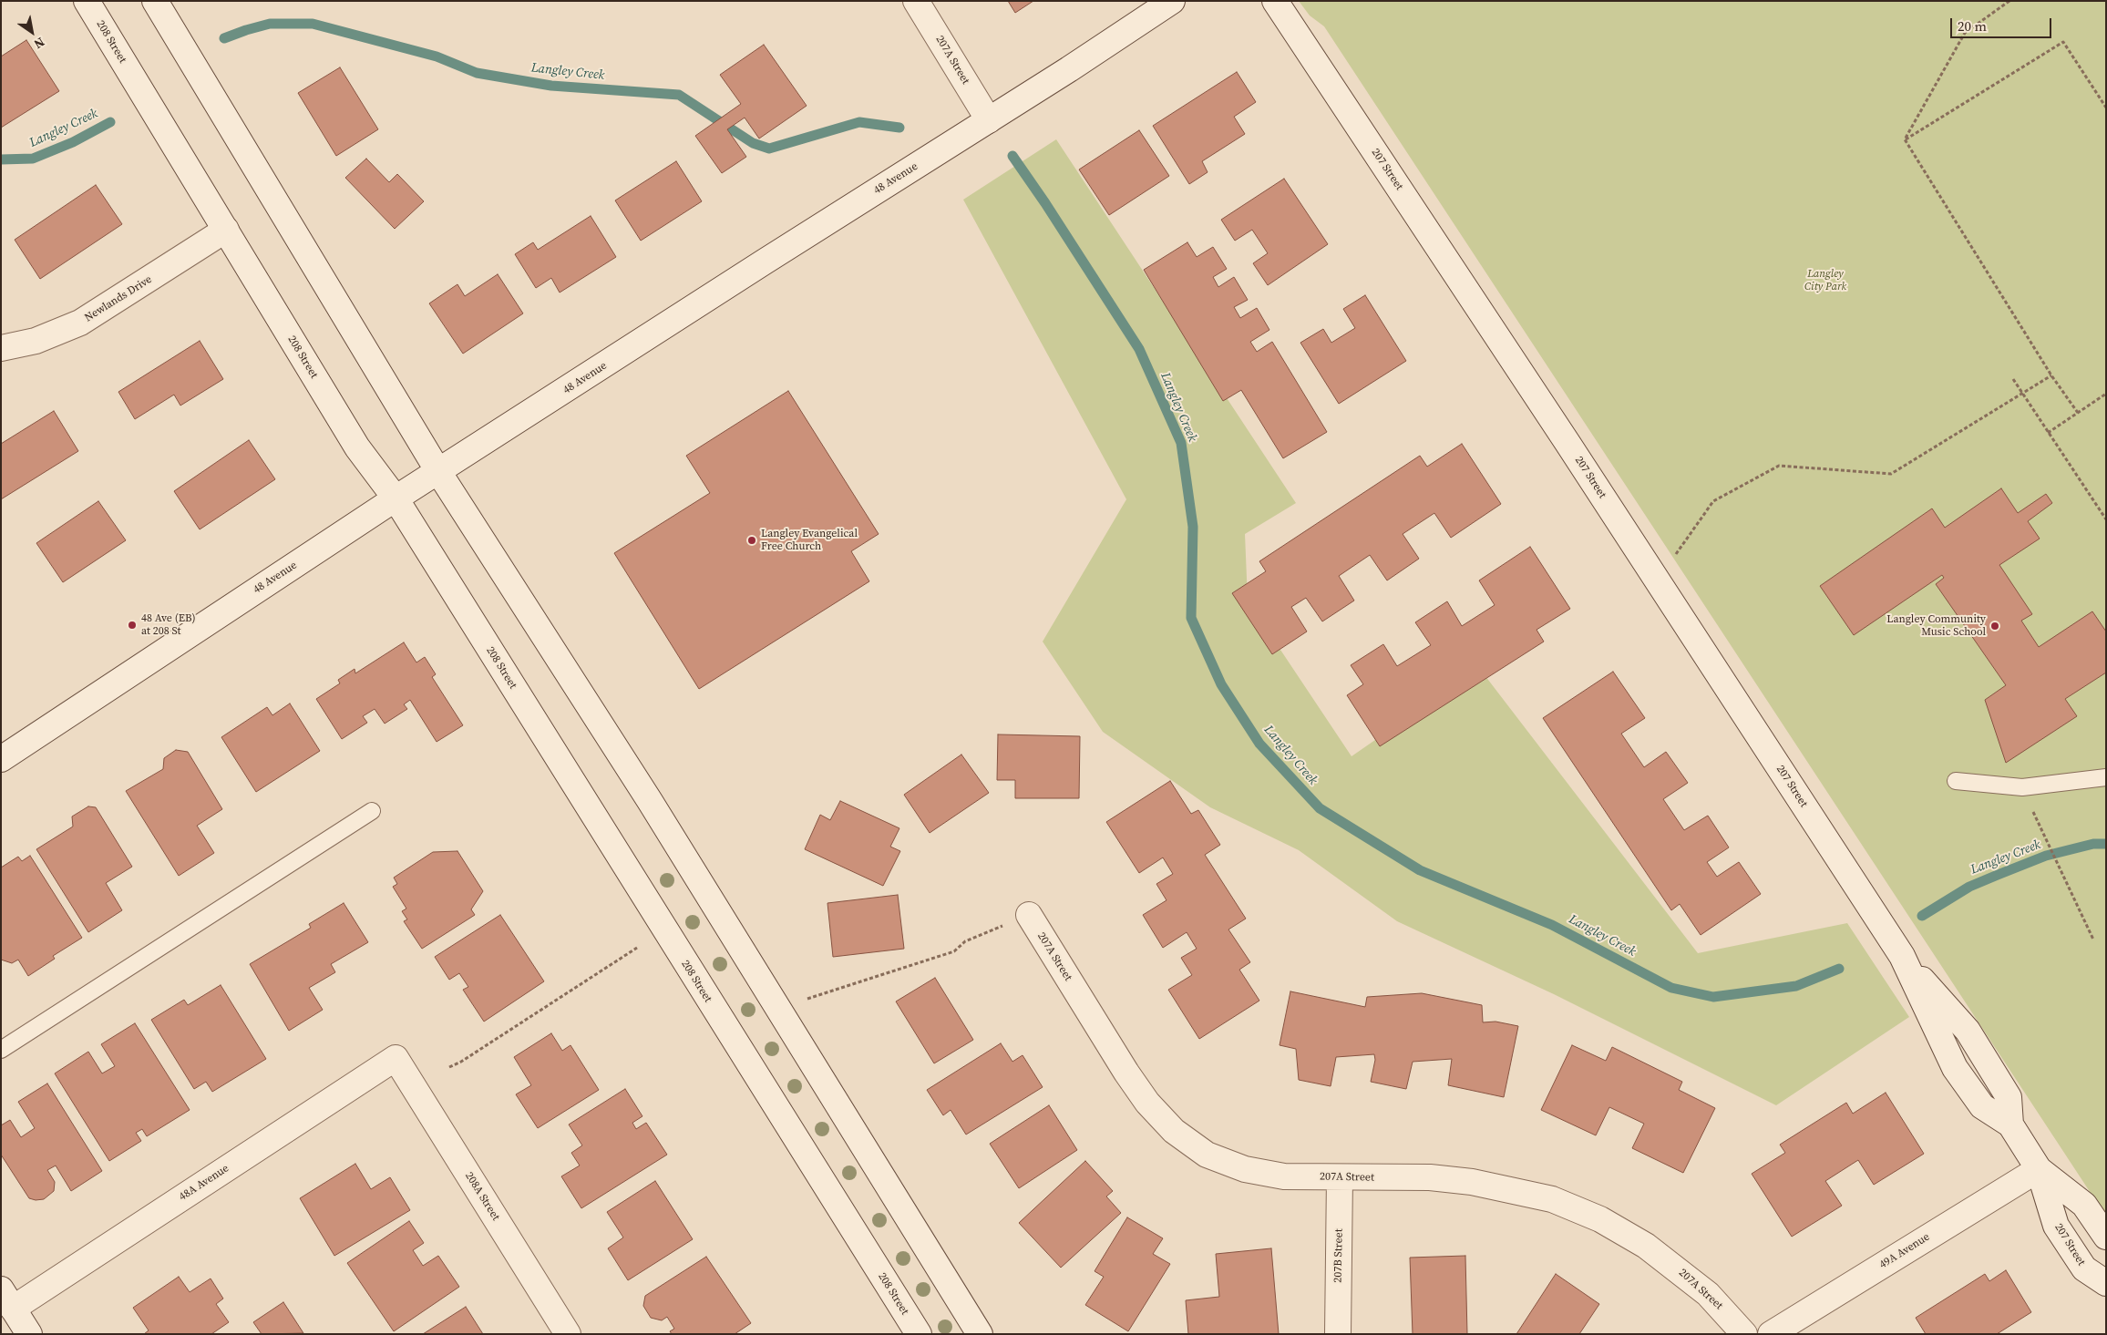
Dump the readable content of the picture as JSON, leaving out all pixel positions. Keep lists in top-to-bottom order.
{
  "streets": {
    "street": [
      "208 Street",
      "207A Street",
      "207 Street",
      "48 Avenue",
      "Newlands Drive",
      "48A Avenue",
      "208A Street",
      "49A Avenue",
      "207B Street"
    ]
  },
  "crossings": [
    ["208 Street", "48 Avenue"],
    ["208 Street", "Newlands Drive"],
    ["207A Street", "48 Avenue"],
    ["207A Street", "207B Street"],
    ["207 Street", "49A Avenue"],
    ["48A Avenue", "208A Street"]
  ],
  "water": ["Langley Creek"],
  "parks": ["Langley City Park"],
  "places": ["Langley Evangelical Free Church", "48 Ave (EB) at 208 St", "Langley Community Music School"],
  "scale_bar": "20 m",
  "north": "bottom right"
}
